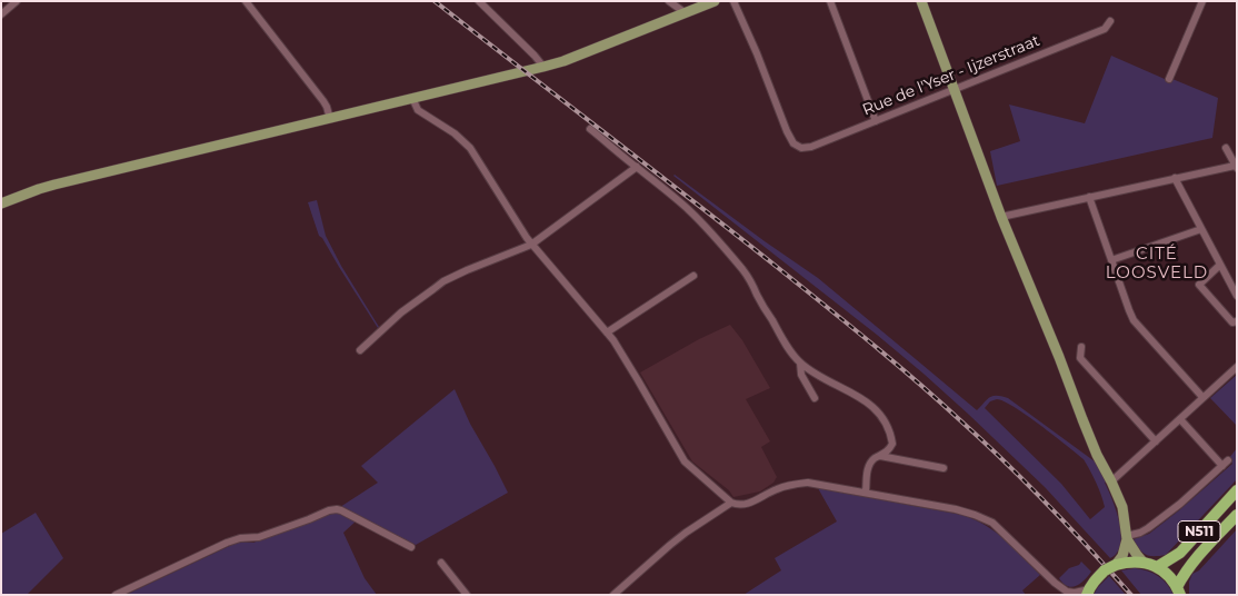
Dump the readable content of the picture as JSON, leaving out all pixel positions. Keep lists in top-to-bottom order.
{
  "streets": {
    "highway": ["N511"],
    "street": ["Rue de l'Yser - Ijzerstraat"]
  },
  "districts": ["CITÉ LOOSVELD"]
}
